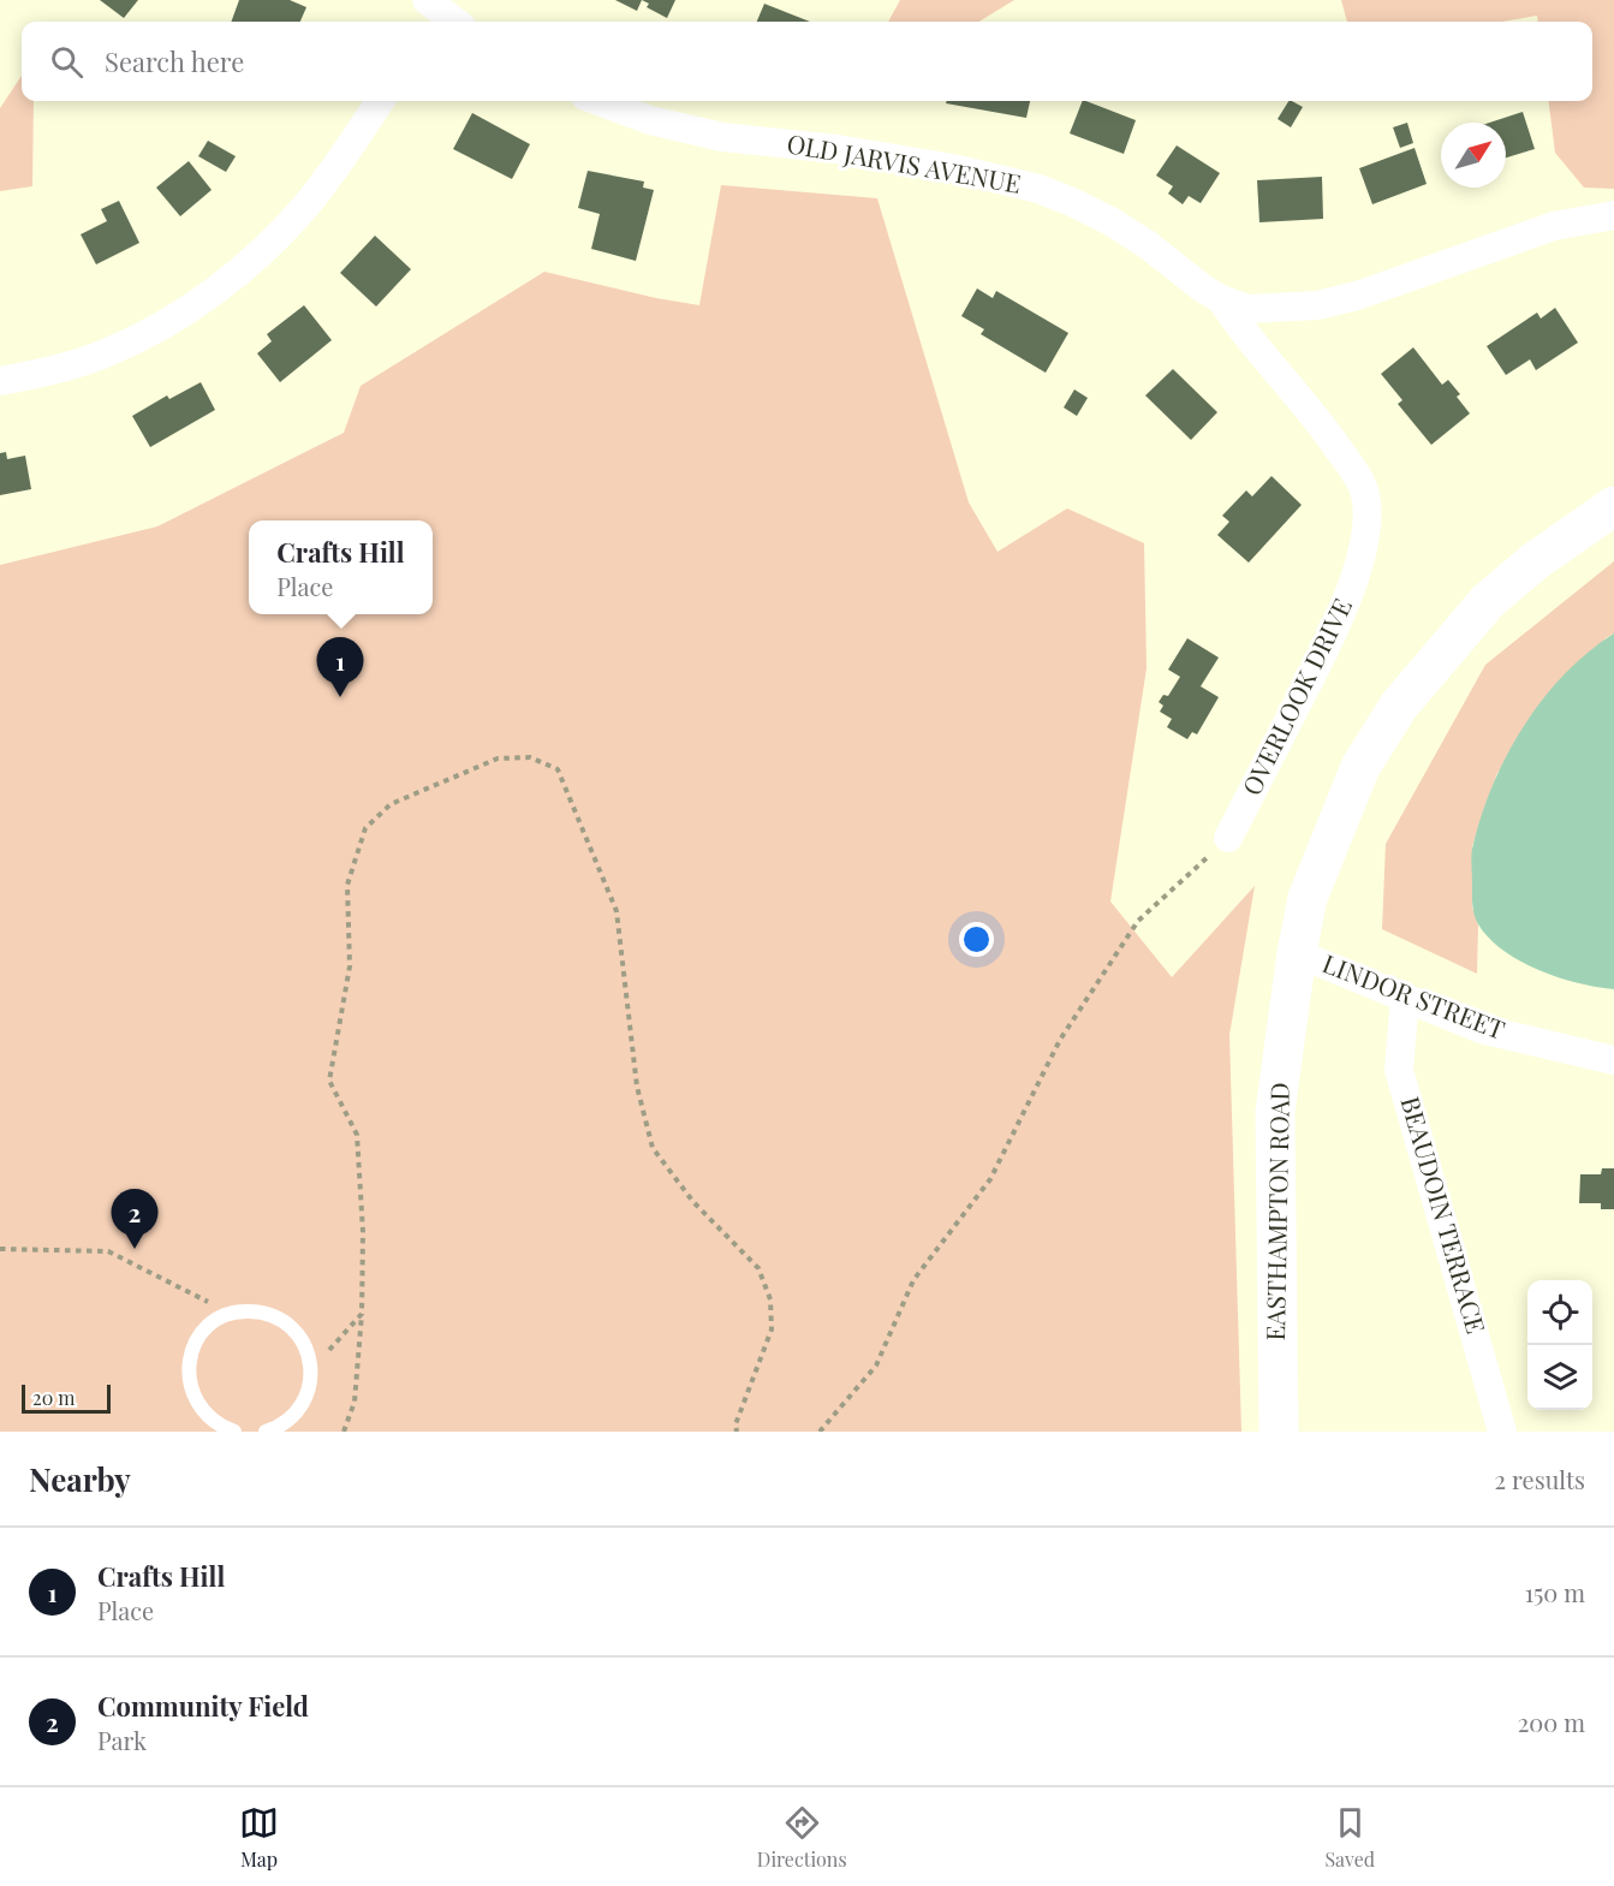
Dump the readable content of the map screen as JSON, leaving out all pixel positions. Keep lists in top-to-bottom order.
{
  "streets": {
    "main road": ["EASTHAMPTON ROAD"],
    "street": [
      "OLD JARVIS AVENUE",
      "OVERLOOK DRIVE",
      "LINDOR STREET",
      "BEAUDOIN TERRACE"
    ]
  },
  "crossings": [
    ["OLD JARVIS AVENUE", "OVERLOOK DRIVE"],
    ["LINDOR STREET", "EASTHAMPTON ROAD"],
    ["LINDOR STREET", "BEAUDOIN TERRACE"]
  ],
  "scale_bar": "20 m",
  "north": "top right",
  "page": {
    "search": "Search here",
    "popup": ["Crafts Hill", "Place"],
    "pins": ["1", "2"],
    "scale": "20 m",
    "heading": ["Nearby", "2 results"],
    "list": [
      {
        "mark": "1",
        "name": "Crafts Hill",
        "note": "Place",
        "value": "150 m"
      },
      {
        "mark": "2",
        "name": "Community Field",
        "note": "Park",
        "value": "200 m"
      }
    ],
    "nav": ["Map", "Directions", "Saved"]
  }
}
